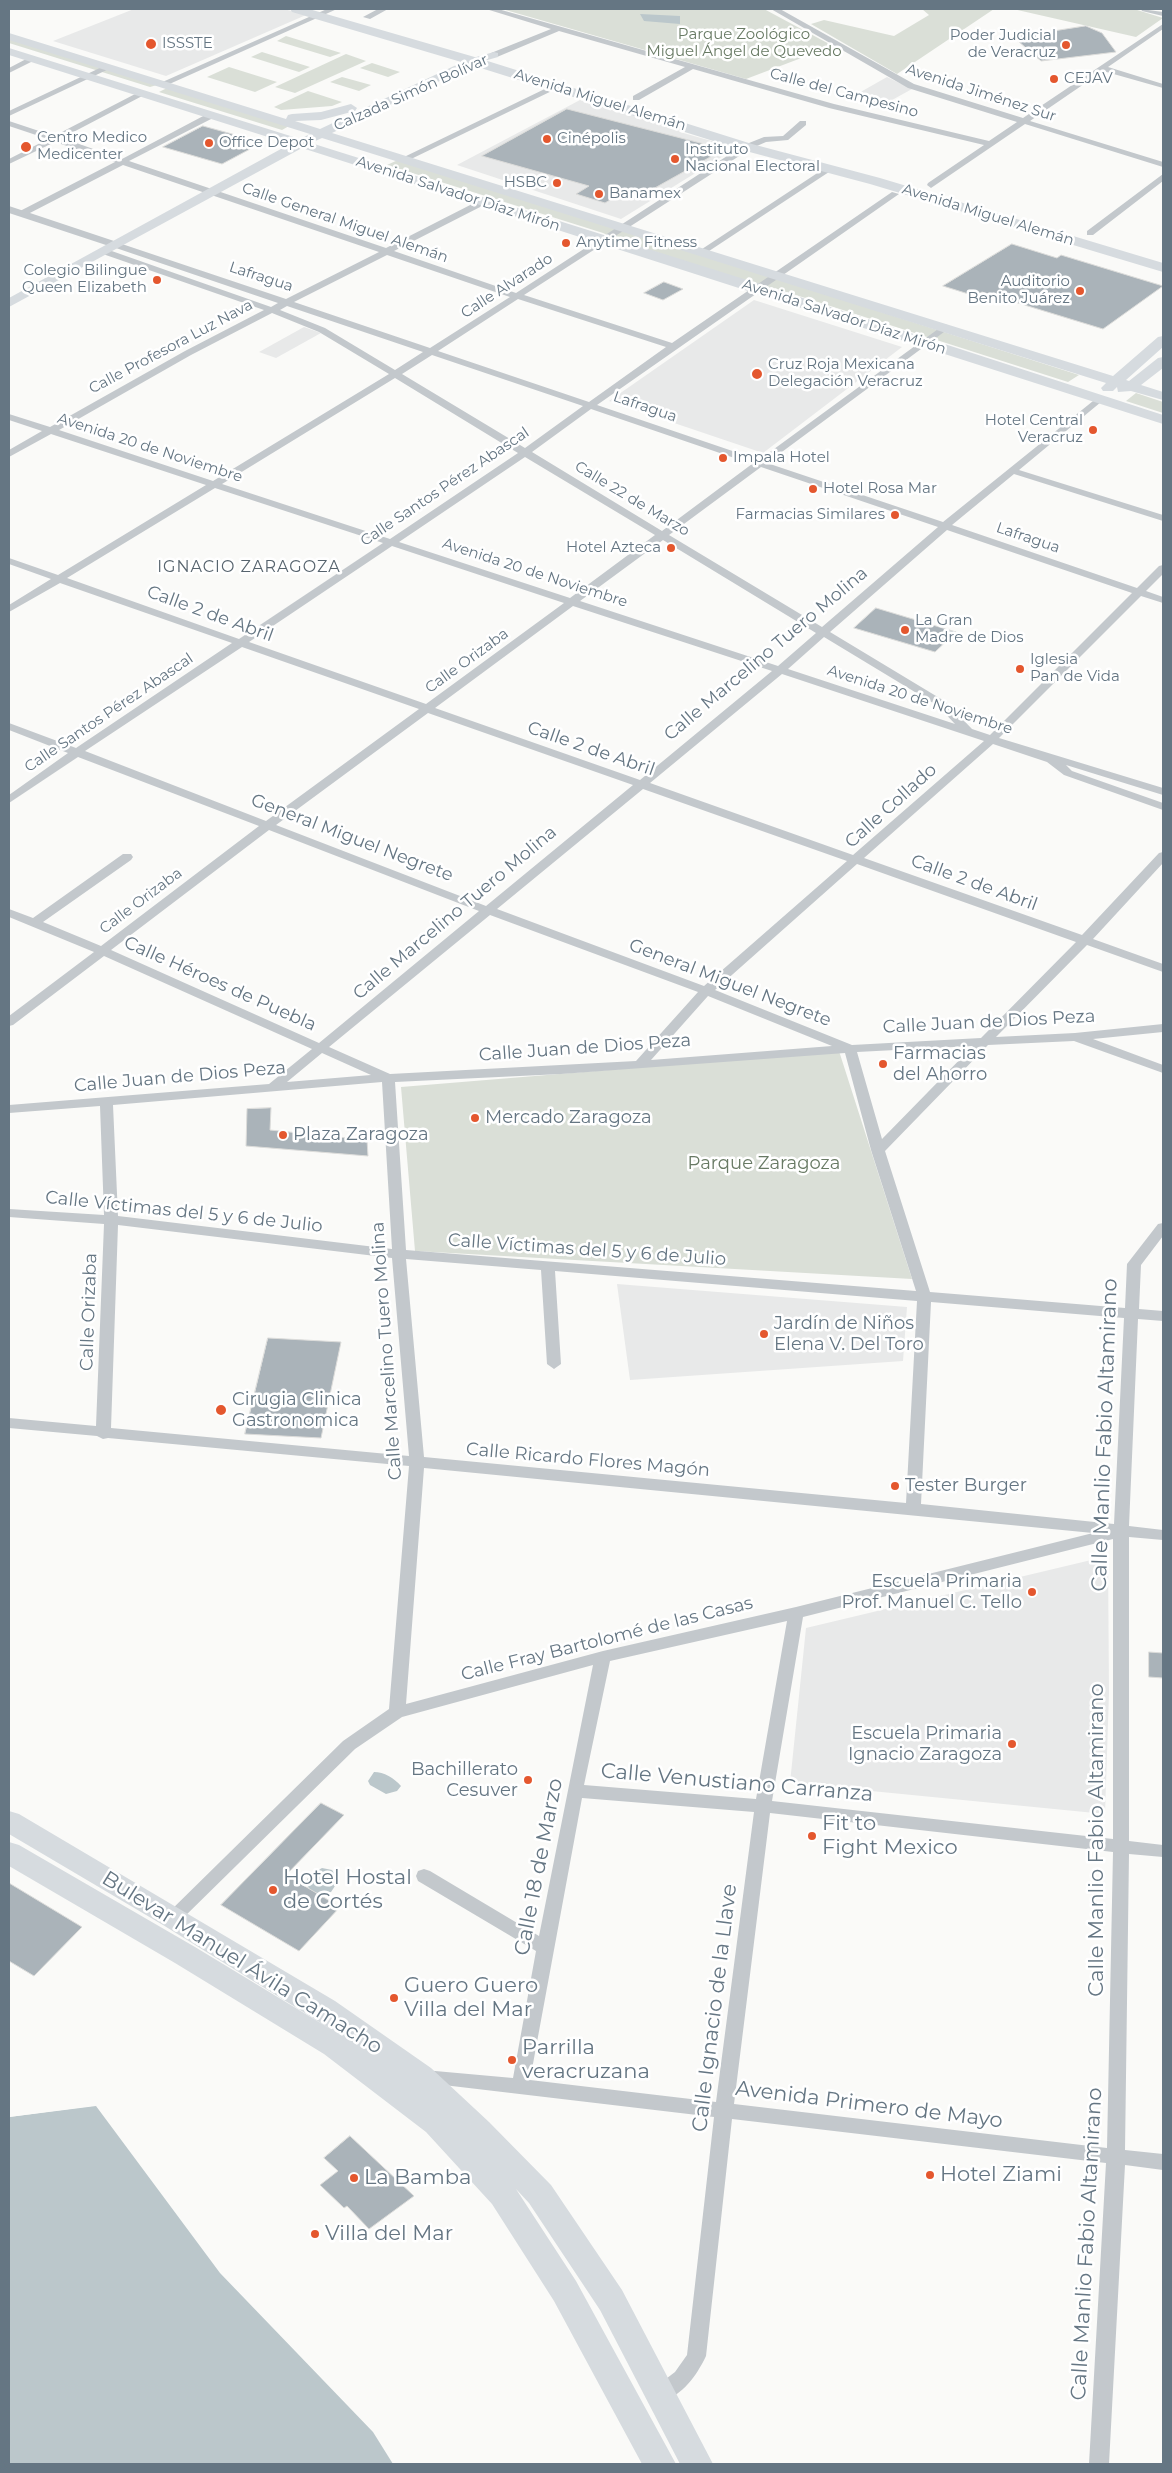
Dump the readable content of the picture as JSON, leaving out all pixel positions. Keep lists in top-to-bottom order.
{
  "streets": {
    "main road": [
      "Calzada Simón Bolívar",
      "Avenida Miguel Alemán",
      "Avenida Salvador Díaz Mirón",
      "Calle Marcelino Tuero Molina",
      "Bulevar Manuel Ávila Camacho"
    ],
    "street": [
      "Calle del Campesino",
      "Avenida Jiménez Sur",
      "Calle General Miguel Alemán",
      "Lafragua",
      "Calle Alvarado",
      "Calle Profesora Luz Nava",
      "Avenida 20 de Noviembre",
      "Calle Santos Pérez Abascal",
      "Calle 22 de Marzo",
      "Calle 2 de Abril",
      "Calle Orizaba",
      "Calle Collado",
      "General Miguel Negrete",
      "Calle Héroes de Puebla",
      "Calle Juan de Dios Peza",
      "Calle Víctimas del 5 y 6 de Julio",
      "Calle Manlio Fabio Altamirano",
      "Calle Ricardo Flores Magón",
      "Calle Fray Bartolomé de las Casas",
      "Calle Venustiano Carranza",
      "Calle 18 de Marzo",
      "Calle Ignacio de la Llave",
      "Avenida Primero de Mayo"
    ]
  },
  "crossings": [
    ["Calzada Simón Bolívar", "Avenida Miguel Alemán"],
    ["Calzada Simón Bolívar", "Avenida Salvador Díaz Mirón"],
    ["Calzada Simón Bolívar", "Calle General Miguel Alemán"],
    ["Calzada Simón Bolívar", "Lafragua"],
    ["Avenida Miguel Alemán", "Calle Alvarado"],
    ["Avenida Salvador Díaz Mirón", "Calle Alvarado"],
    ["Avenida Salvador Díaz Mirón", "Calle Profesora Luz Nava"],
    ["Avenida Salvador Díaz Mirón", "Calle Santos Pérez Abascal"],
    ["Avenida Salvador Díaz Mirón", "Calle Marcelino Tuero Molina"],
    ["Avenida Salvador Díaz Mirón", "Calle Orizaba"],
    ["Calle General Miguel Alemán", "Calle Alvarado"],
    ["Calle General Miguel Alemán", "Calle Profesora Luz Nava"],
    ["Calle General Miguel Alemán", "Calle Santos Pérez Abascal"],
    ["Lafragua", "Calle Alvarado"],
    ["Lafragua", "Calle Profesora Luz Nava"],
    ["Lafragua", "Calle Santos Pérez Abascal"],
    ["Lafragua", "Calle 22 de Marzo"],
    ["Lafragua", "Calle Marcelino Tuero Molina"],
    ["Lafragua", "Calle Orizaba"],
    ["Lafragua", "Calle Collado"],
    ["Calle Alvarado", "Avenida 20 de Noviembre"],
    ["Calle Alvarado", "Calle 22 de Marzo"],
    ["Calle Alvarado", "Calle 2 de Abril"],
    ["Calle Profesora Luz Nava", "Avenida 20 de Noviembre"],
    ["Calle Profesora Luz Nava", "Calle 22 de Marzo"],
    ["Avenida 20 de Noviembre", "Calle Santos Pérez Abascal"],
    ["Avenida 20 de Noviembre", "Calle 22 de Marzo"],
    ["Avenida 20 de Noviembre", "Calle Marcelino Tuero Molina"],
    ["Avenida 20 de Noviembre", "Calle Orizaba"],
    ["Avenida 20 de Noviembre", "Calle Collado"],
    ["Calle Santos Pérez Abascal", "Calle 22 de Marzo"],
    ["Calle Santos Pérez Abascal", "Calle 2 de Abril"],
    ["Calle Santos Pérez Abascal", "General Miguel Negrete"],
    ["Calle 22 de Marzo", "Calle Marcelino Tuero Molina"],
    ["Calle 22 de Marzo", "Calle Orizaba"],
    ["Calle 2 de Abril", "Calle Marcelino Tuero Molina"],
    ["Calle 2 de Abril", "Calle Orizaba"],
    ["Calle 2 de Abril", "Calle Collado"],
    ["Calle Marcelino Tuero Molina", "General Miguel Negrete"],
    ["Calle Marcelino Tuero Molina", "Calle Héroes de Puebla"],
    ["Calle Marcelino Tuero Molina", "Calle Juan de Dios Peza"],
    ["Calle Marcelino Tuero Molina", "Calle Víctimas del 5 y 6 de Julio"],
    ["Calle Marcelino Tuero Molina", "Calle Ricardo Flores Magón"],
    ["Calle Marcelino Tuero Molina", "Calle Fray Bartolomé de las Casas"],
    ["Calle Orizaba", "General Miguel Negrete"],
    ["Calle Orizaba", "Calle Héroes de Puebla"],
    ["Calle Orizaba", "Calle Juan de Dios Peza"],
    ["Calle Orizaba", "Calle Víctimas del 5 y 6 de Julio"],
    ["Calle Orizaba", "Calle Ricardo Flores Magón"],
    ["Calle Collado", "General Miguel Negrete"],
    ["Calle Collado", "Calle Juan de Dios Peza"],
    ["General Miguel Negrete", "Calle Juan de Dios Peza"],
    ["Calle Héroes de Puebla", "Calle Juan de Dios Peza"],
    ["Calle Víctimas del 5 y 6 de Julio", "Calle Manlio Fabio Altamirano"],
    ["Calle Manlio Fabio Altamirano", "Calle Ricardo Flores Magón"],
    ["Calle Manlio Fabio Altamirano", "Calle Fray Bartolomé de las Casas"],
    ["Calle Manlio Fabio Altamirano", "Calle Venustiano Carranza"],
    ["Calle Manlio Fabio Altamirano", "Avenida Primero de Mayo"],
    ["Calle Ricardo Flores Magón", "Calle Fray Bartolomé de las Casas"],
    ["Calle Fray Bartolomé de las Casas", "Calle 18 de Marzo"],
    ["Calle Fray Bartolomé de las Casas", "Bulevar Manuel Ávila Camacho"],
    ["Calle Fray Bartolomé de las Casas", "Calle Ignacio de la Llave"],
    ["Calle Venustiano Carranza", "Calle 18 de Marzo"],
    ["Calle Venustiano Carranza", "Calle Ignacio de la Llave"],
    ["Calle 18 de Marzo", "Avenida Primero de Mayo"],
    ["Bulevar Manuel Ávila Camacho", "Calle Ignacio de la Llave"],
    ["Bulevar Manuel Ávila Camacho", "Avenida Primero de Mayo"],
    ["Calle Ignacio de la Llave", "Avenida Primero de Mayo"]
  ],
  "districts": ["IGNACIO ZARAGOZA"],
  "parks": ["Parque Zoológico Miguel Ángel de Quevedo", "Parque Zaragoza"],
  "places": [
    "ISSSTE",
    "Poder Judicial de Veracruz",
    "CEJAV",
    "Cinépolis",
    "Office Depot",
    "Centro Medico Medicenter",
    "Instituto Nacional Electoral",
    "HSBC",
    "Banamex",
    "Anytime Fitness",
    "Colegio Bilingue Queen Elizabeth",
    "Auditorio Benito Juárez",
    "Cruz Roja Mexicana Delegación Veracruz",
    "Hotel Central Veracruz",
    "Impala Hotel",
    "Hotel Rosa Mar",
    "Farmacias Similares",
    "Hotel Azteca",
    "La Gran Madre de Dios",
    "Iglesia Pan de Vida",
    "Farmacias del Ahorro",
    "Mercado Zaragoza",
    "Plaza Zaragoza",
    "Jardín de Niños Elena V. Del Toro",
    "Cirugia Clinica Gastronomica",
    "Tester Burger",
    "Escuela Primaria Prof. Manuel C. Tello",
    "Escuela Primaria Ignacio Zaragoza",
    "Bachillerato Cesuver",
    "Fit to Fight Mexico",
    "Hotel Hostal de Cortés",
    "Guero Guero Villa del Mar",
    "Parrilla veracruzana",
    "Hotel Ziami",
    "La Bamba",
    "Villa del Mar"
  ]
}
